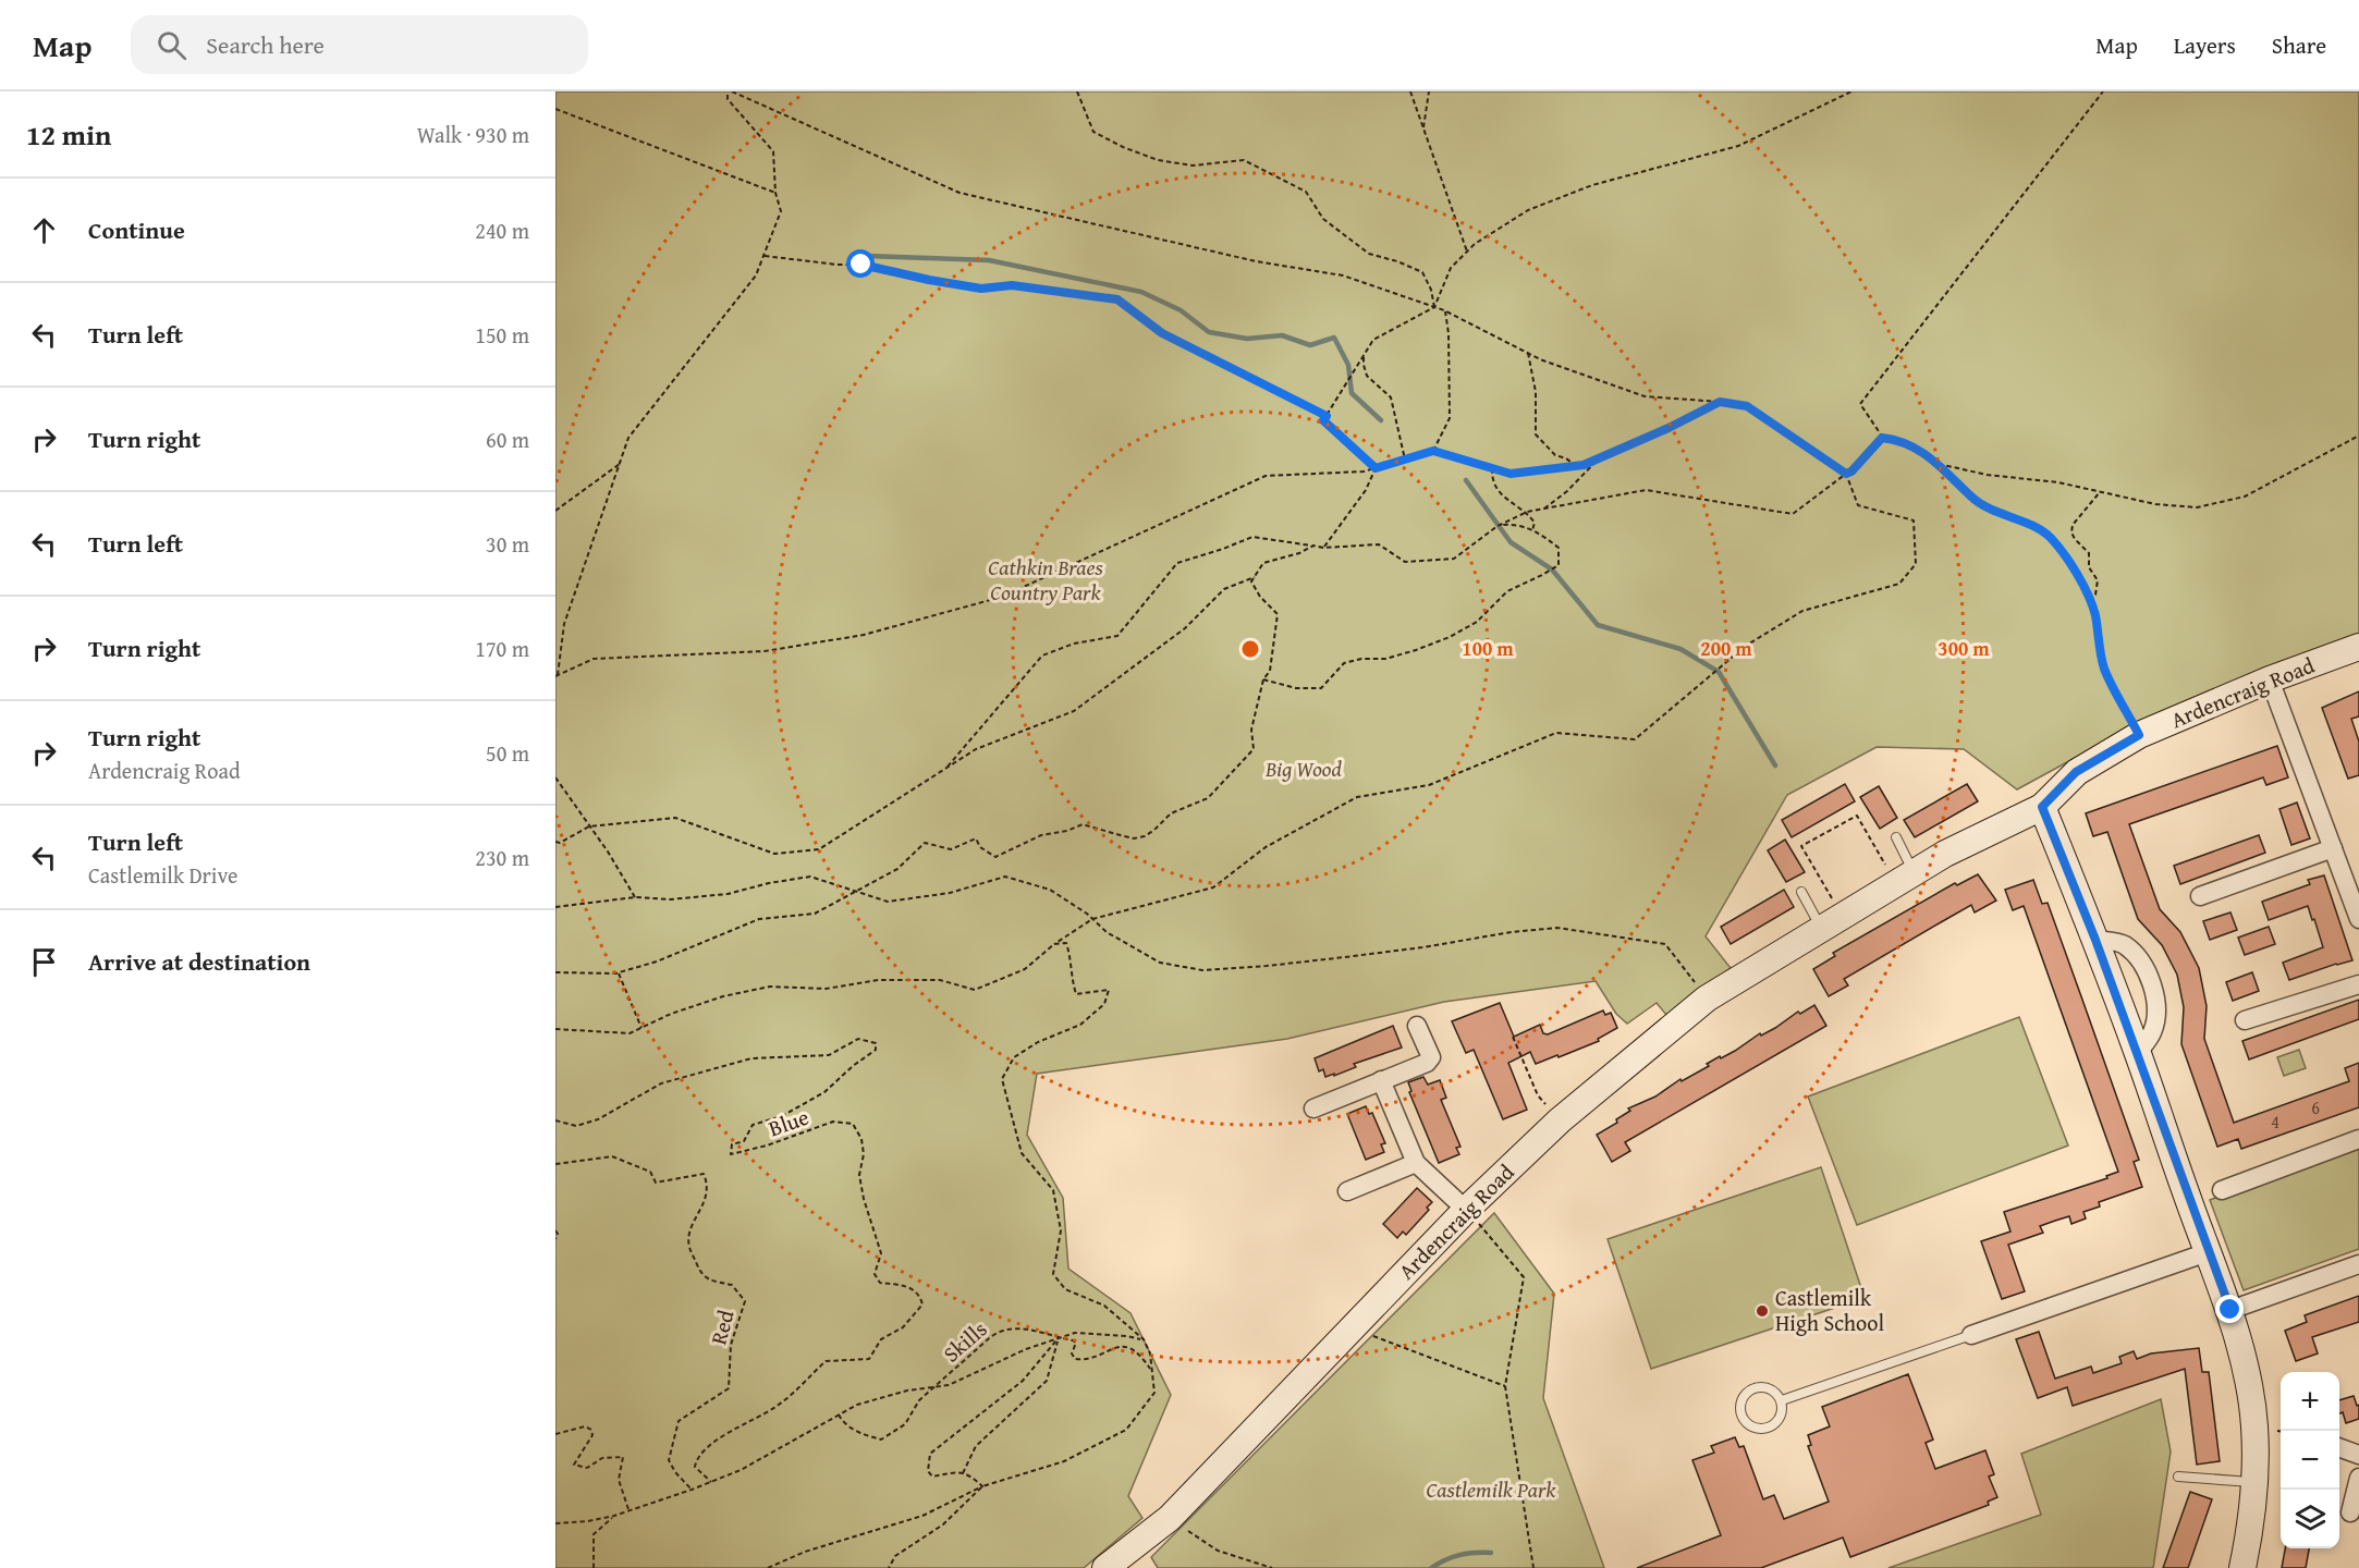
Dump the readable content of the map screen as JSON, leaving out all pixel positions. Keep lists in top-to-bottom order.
{
  "streets": {
    "street": ["Ardencraig Road"],
    "path": ["Blue", "Red", "Skills"]
  },
  "parks": ["Cathkin Braes Country Park", "Big Wood", "Castlemilk Park"],
  "places": ["Castlemilk High School"],
  "house_numbers": ["6", "4"],
  "page": {
    "header": "Map",
    "search": "Search here",
    "nav": ["Map", "Layers", "Share"],
    "heading": ["12 min", "Walk · 930 m"],
    "list": [
      ["Continue", "240 m"],
      ["Turn left", "150 m"],
      ["Turn right", "60 m"],
      ["Turn left", "30 m"],
      ["Turn right", "170 m"],
      ["Turn right", "Ardencraig Road", "50 m"],
      ["Turn left", "Castlemilk Drive", "230 m"],
      "Arrive at destination"
    ],
    "map_buttons": ["+", "−"]
  },
  "rings": ["100 m", "200 m", "300 m"]
}
